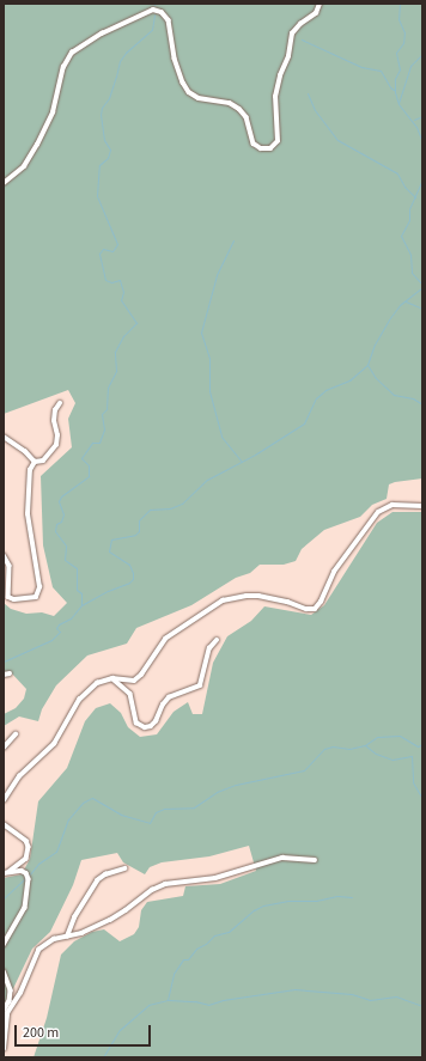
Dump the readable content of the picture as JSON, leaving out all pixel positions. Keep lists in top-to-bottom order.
{
  "scale_bar": "200 m"
}
